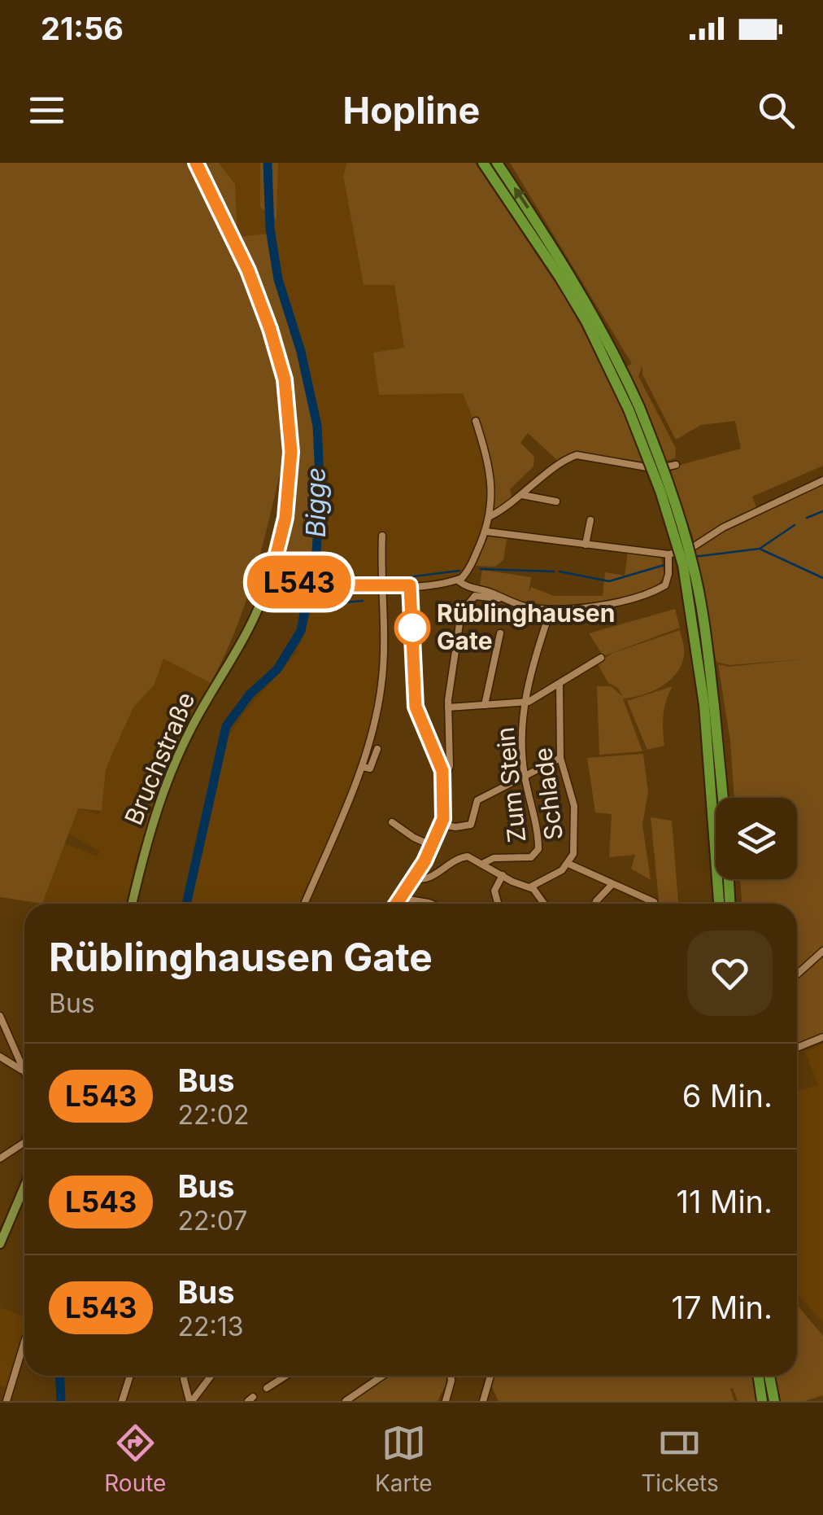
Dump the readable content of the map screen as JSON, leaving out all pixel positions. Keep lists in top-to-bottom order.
{
  "streets": {
    "main road": ["Bruchstraße"],
    "street": ["Zum Stein", "Schlade"]
  },
  "water": ["Bigge"],
  "places": ["Rüblinghausen Gate"],
  "lines": ["bus line L543"],
  "page": {
    "status": "21:56",
    "header": "Hopline",
    "on_map": "L543",
    "heading": ["Rüblinghausen Gate", "Bus"],
    "list": [
      {
        "mark": "L543",
        "name": "Bus",
        "note": "22:02",
        "value": "6 Min."
      },
      {
        "mark": "L543",
        "name": "Bus",
        "note": "22:07",
        "value": "11 Min."
      },
      {
        "mark": "L543",
        "name": "Bus",
        "note": "22:13",
        "value": "17 Min."
      }
    ],
    "tabs": ["Route", "Karte", "Tickets"]
  }
}
